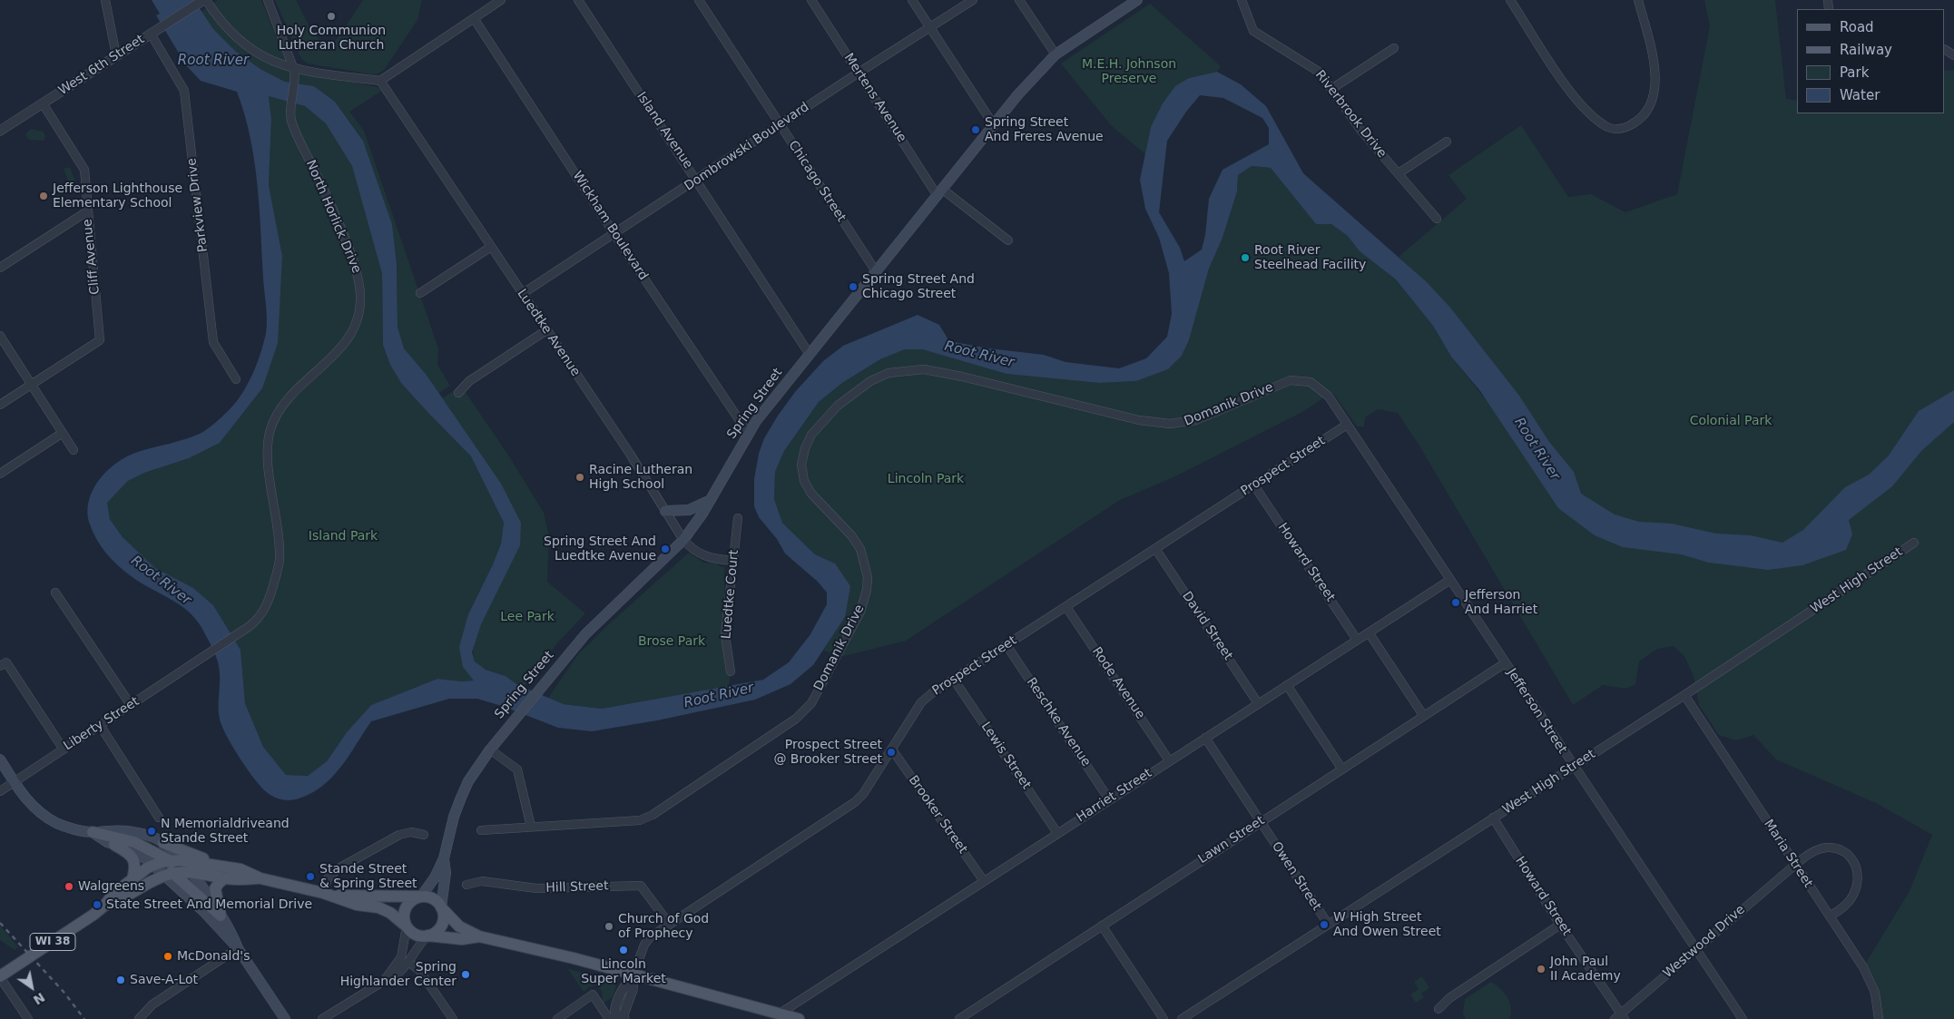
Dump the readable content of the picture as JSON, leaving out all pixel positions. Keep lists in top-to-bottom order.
{
  "streets": {
    "main road": ["Spring Street", "WI 38"],
    "street": [
      "West 6th Street",
      "Mertens Avenue",
      "Riverbrook Drive",
      "Island Avenue",
      "Dombrowski Boulevard",
      "Chicago Street",
      "Parkview Drive",
      "North Horlick Drive",
      "Wickham Boulevard",
      "Cliff Avenue",
      "Luedtke Avenue",
      "Domanik Drive",
      "Prospect Street",
      "Howard Street",
      "West High Street",
      "Luedtke Court",
      "David Street",
      "Rode Avenue",
      "Jefferson Street",
      "Reschke Avenue",
      "Liberty Street",
      "Lewis Street",
      "Harriet Street",
      "Brooker Street",
      "Lawn Street",
      "Maria Street",
      "Owen Street",
      "Hill Street",
      "Westwood Drive"
    ]
  },
  "crossings": [
    ["West 6th Street", "Parkview Drive"],
    ["West 6th Street", "Cliff Avenue"],
    ["Mertens Avenue", "Dombrowski Boulevard"],
    ["Mertens Avenue", "Spring Street"],
    ["Island Avenue", "Dombrowski Boulevard"],
    ["Island Avenue", "Spring Street"],
    ["Dombrowski Boulevard", "Chicago Street"],
    ["Dombrowski Boulevard", "Wickham Boulevard"],
    ["Dombrowski Boulevard", "Luedtke Avenue"],
    ["Chicago Street", "Spring Street"],
    ["North Horlick Drive", "Liberty Street"],
    ["Wickham Boulevard", "Spring Street"],
    ["Luedtke Avenue", "Spring Street"],
    ["Luedtke Avenue", "Luedtke Court"],
    ["Spring Street", "WI 38"],
    ["Domanik Drive", "Prospect Street"],
    ["Domanik Drive", "Jefferson Street"],
    ["Prospect Street", "Howard Street"],
    ["Prospect Street", "David Street"],
    ["Prospect Street", "Rode Avenue"],
    ["Prospect Street", "Jefferson Street"],
    ["Prospect Street", "Reschke Avenue"],
    ["Prospect Street", "Lewis Street"],
    ["Prospect Street", "Brooker Street"],
    ["Prospect Street", "Hill Street"],
    ["Prospect Street", "WI 38"],
    ["Howard Street", "West High Street"],
    ["Howard Street", "Harriet Street"],
    ["Howard Street", "Westwood Drive"],
    ["West High Street", "Jefferson Street"],
    ["West High Street", "Maria Street"],
    ["West High Street", "Owen Street"],
    ["David Street", "Harriet Street"],
    ["Rode Avenue", "Harriet Street"],
    ["Jefferson Street", "Harriet Street"],
    ["Jefferson Street", "Lawn Street"],
    ["Jefferson Street", "Westwood Drive"],
    ["Reschke Avenue", "Harriet Street"],
    ["Lewis Street", "Harriet Street"],
    ["Harriet Street", "Brooker Street"],
    ["Harriet Street", "Owen Street"],
    ["Harriet Street", "WI 38"],
    ["Lawn Street", "Owen Street"],
    ["Maria Street", "Westwood Drive"]
  ],
  "water": ["Root River"],
  "parks": [
    "M.E.H. Johnson Preserve",
    "Colonial Park",
    "Lincoln Park",
    "Island Park",
    "Lee Park",
    "Brose Park"
  ],
  "places": [
    "Holy Communion Lutheran Church",
    "Spring Street And Freres Avenue",
    "Jefferson Lighthouse Elementary School",
    "Root River Steelhead Facility",
    "Spring Street And Chicago Street",
    "Racine Lutheran High School",
    "Spring Street And Luedtke Avenue",
    "Jefferson And Harriet",
    "Prospect Street @ Brooker Street",
    "N Memorialdriveand Stande Street",
    "Stande Street & Spring Street",
    "Walgreens",
    "State Street And Memorial Drive",
    "W High Street And Owen Street",
    "Church of God of Prophecy",
    "Lincoln Super Market",
    "McDonald's",
    "John Paul II Academy",
    "Spring Highlander Center",
    "Save-A-Lot"
  ],
  "legend": [
    "Road",
    "Railway",
    "Park",
    "Water"
  ],
  "north": "bottom right"
}
